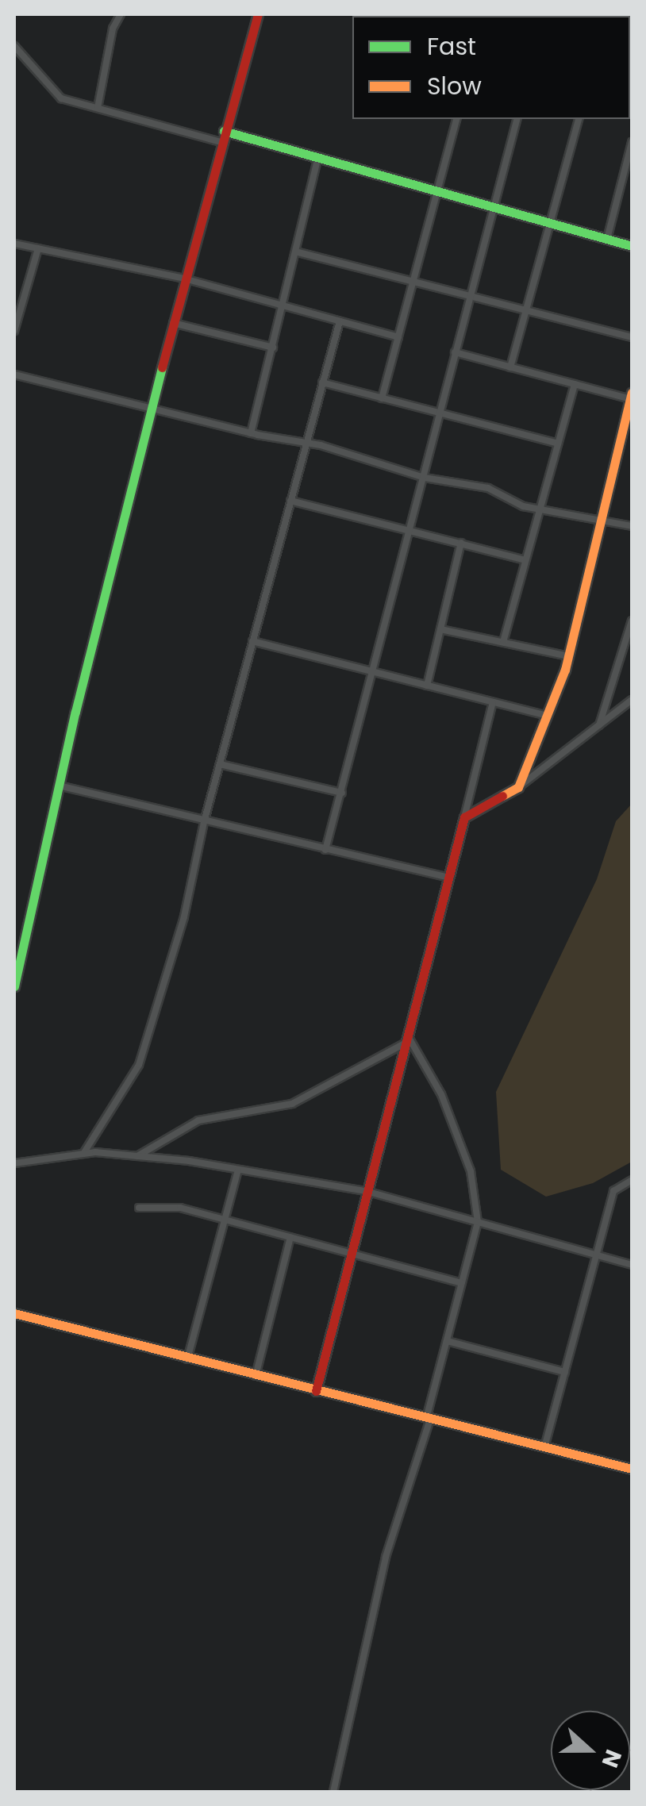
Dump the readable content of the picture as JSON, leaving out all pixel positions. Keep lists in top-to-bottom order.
{
  "legend": ["Fast", "Slow"],
  "north": "right"
}
